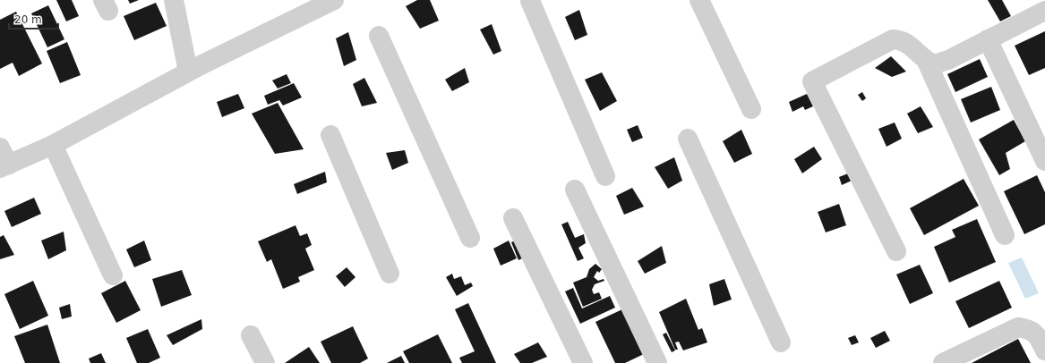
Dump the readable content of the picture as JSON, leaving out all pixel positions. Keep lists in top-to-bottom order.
{
  "scale_bar": "20 m"
}
